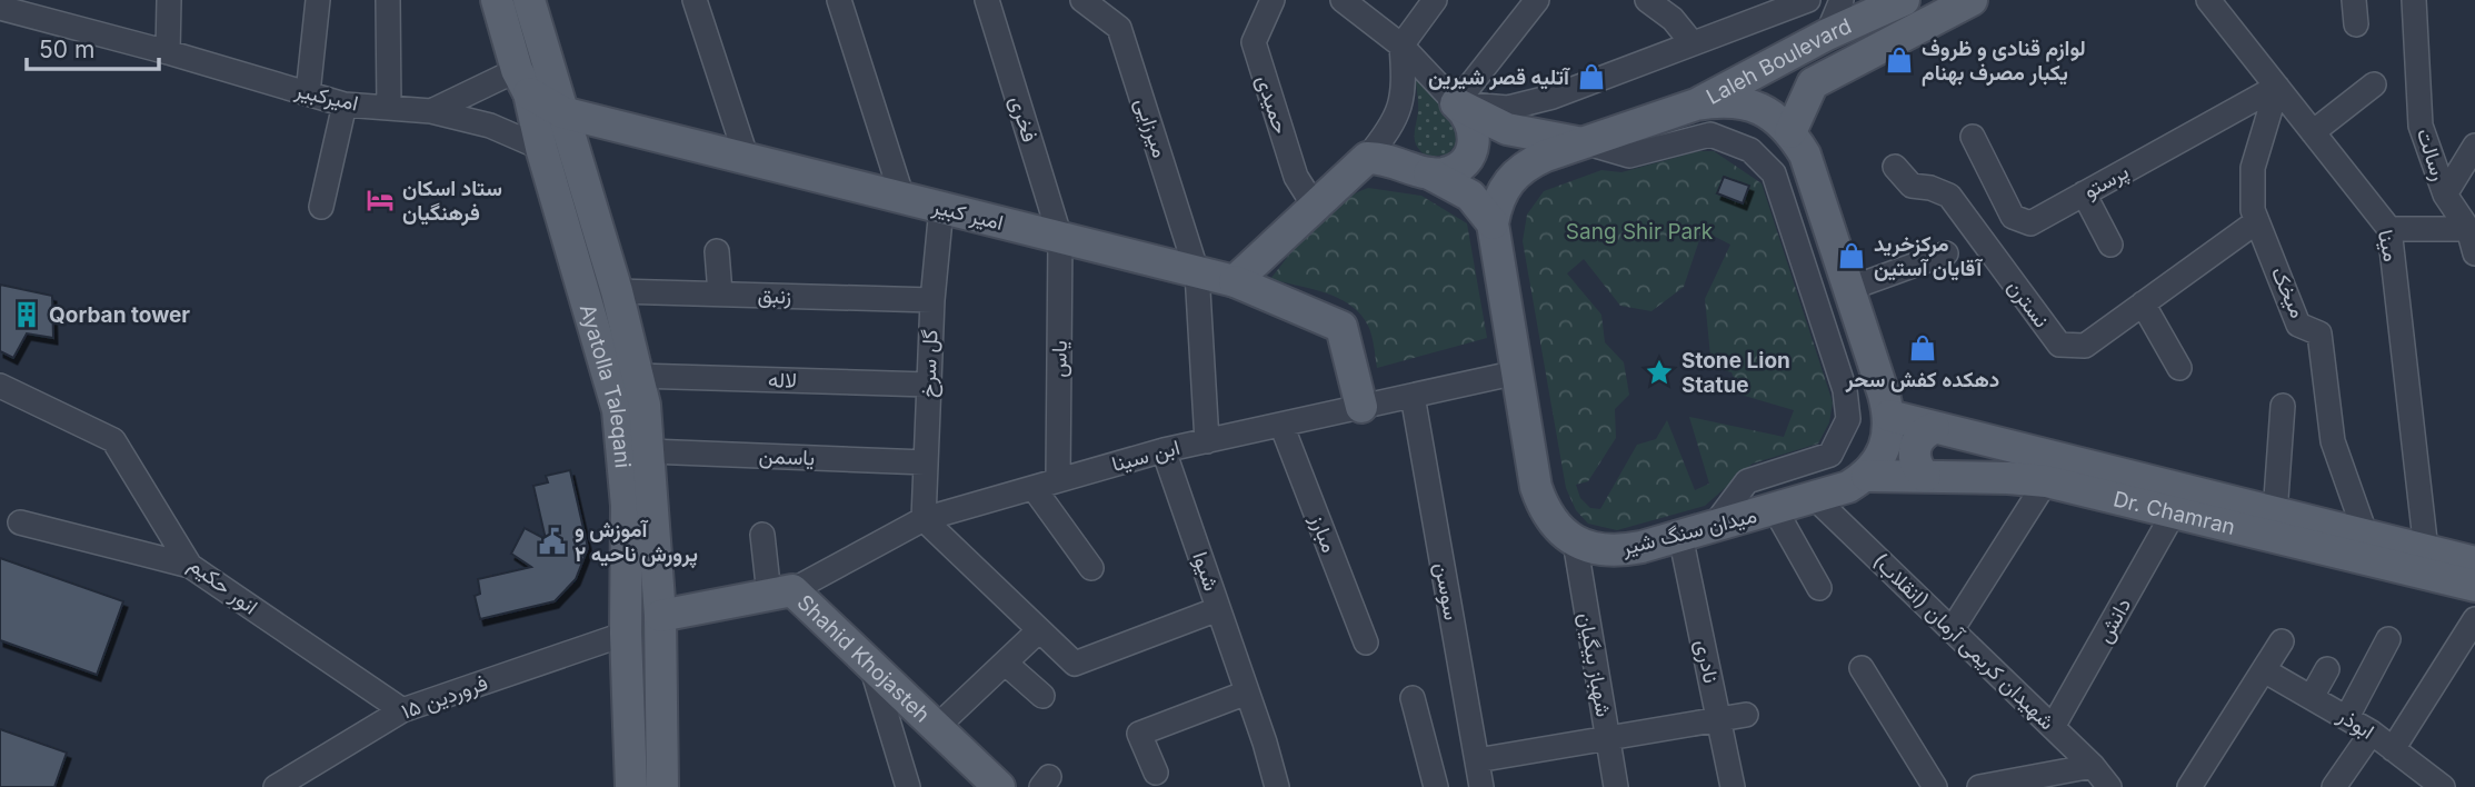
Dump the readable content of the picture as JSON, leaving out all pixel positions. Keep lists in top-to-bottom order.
{
  "streets": {
    "main road": [
      "Laleh Boulevard",
      "امیر کبیر",
      "Ayatolla Taleqani",
      "Dr. Chamran",
      "میدان سنگ شیر",
      "Shahid Khojasteh"
    ],
    "street": [
      "امیرکبیر",
      "حمیدی",
      "فخری",
      "میرزایی",
      "رسالت",
      "پرستو",
      "مینا",
      "میخک",
      "زنبق",
      "نسترن",
      "یاس",
      "گل سرخ",
      "لاله",
      "ابن سینا",
      "یاسمن",
      "مبارز",
      "شیوا",
      "انور حکیم",
      "سوسن",
      "دانش",
      "شهیدان کریمی آرمان (انقلاب)",
      "نادری",
      "شهباز بیگیان",
      "۱۵ فروردین",
      "ابوذر"
    ]
  },
  "crossings": [
    ["امیرکبیر", "Ayatolla Taleqani"],
    ["فخری", "امیر کبیر"],
    ["فخری", "یاس"],
    ["میرزایی", "امیر کبیر"],
    ["میرزایی", "ابن سینا"],
    ["پرستو", "مینا"],
    ["پرستو", "میخک"],
    ["امیر کبیر", "یاس"],
    ["امیر کبیر", "گل سرخ"],
    ["امیر کبیر", "Ayatolla Taleqani"],
    ["امیر کبیر", "ابن سینا"],
    ["مینا", "میخک"],
    ["مینا", "Dr. Chamran"],
    ["میخک", "نسترن"],
    ["میخک", "Dr. Chamran"],
    ["زنبق", "گل سرخ"],
    ["زنبق", "Ayatolla Taleqani"],
    ["یاس", "ابن سینا"],
    ["گل سرخ", "لاله"],
    ["گل سرخ", "ابن سینا"],
    ["گل سرخ", "یاسمن"],
    ["لاله", "Ayatolla Taleqani"],
    ["Ayatolla Taleqani", "یاسمن"],
    ["Ayatolla Taleqani", "Shahid Khojasteh"],
    ["Ayatolla Taleqani", "۱۵ فروردین"],
    ["ابن سینا", "مبارز"],
    ["ابن سینا", "شیوا"],
    ["ابن سینا", "سوسن"],
    ["ابن سینا", "Shahid Khojasteh"],
    ["Dr. Chamran", "میدان سنگ شیر"],
    ["Dr. Chamran", "دانش"],
    ["میدان سنگ شیر", "شهیدان کریمی آرمان (انقلاب)"],
    ["میدان سنگ شیر", "نادری"],
    ["میدان سنگ شیر", "شهباز بیگیان"],
    ["انور حکیم", "۱۵ فروردین"],
    ["دانش", "شهیدان کریمی آرمان (انقلاب)"]
  ],
  "parks": ["Sang Shir Park"],
  "places": {
    "shop": [
      "لوازم قنادی و ظروف یکبار مصرف بهنام",
      "آتلیه قصر شیرین",
      "مرکزخرید آقایان آستین",
      "دهکده کفش سحر"
    ],
    "hotel": ["ستاد اسکان فرهنگیان"],
    "building": ["Qorban tower"],
    "place": ["Stone Lion Statue"],
    "public building": ["آموزش و پرورش ناحیه ۲"]
  },
  "scale_bar": "50 m"
}
